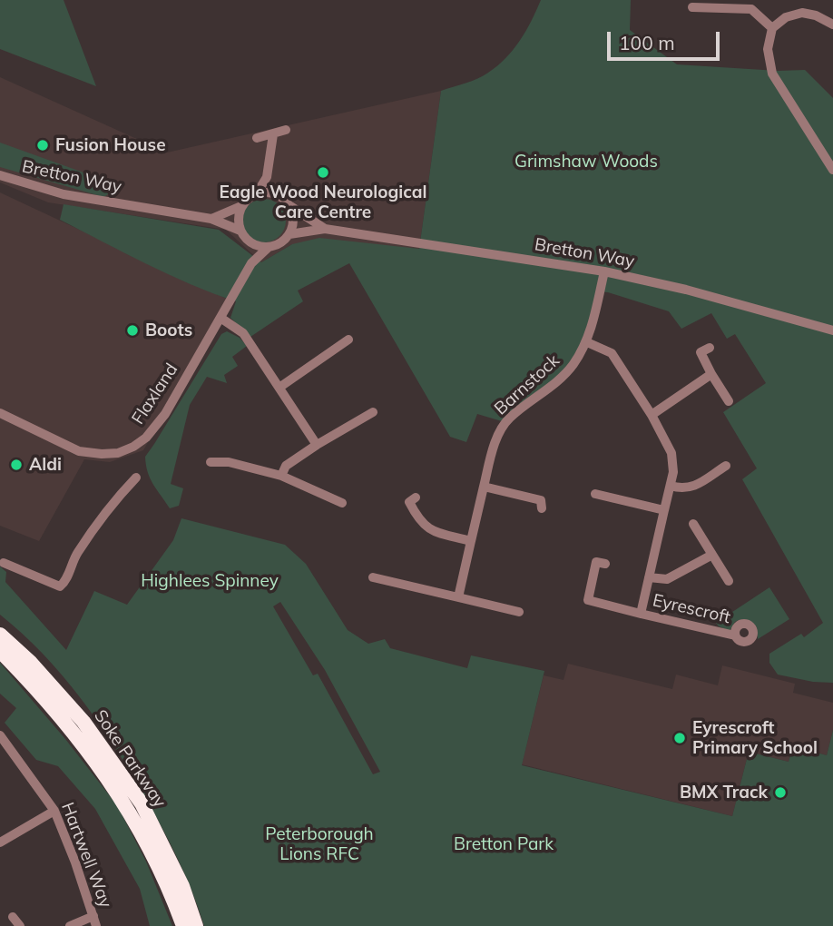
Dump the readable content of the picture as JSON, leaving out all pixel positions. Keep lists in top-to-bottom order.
{
  "streets": {
    "highway": ["Soke Parkway"],
    "street": [
      "Bretton Way",
      "Barnstock",
      "Flaxland",
      "Eyrescroft",
      "Hartwell Way"
    ]
  },
  "crossings": [
    ["Bretton Way", "Barnstock"],
    ["Bretton Way", "Flaxland"],
    ["Barnstock", "Eyrescroft"]
  ],
  "parks": [
    "Grimshaw Woods",
    "Highlees Spinney",
    "Peterborough Lions RFC",
    "Bretton Park"
  ],
  "places": [
    "Fusion House",
    "Eagle Wood Neurological Care Centre",
    "Boots",
    "Aldi",
    "Eyrescroft Primary School",
    "BMX Track"
  ],
  "scale_bar": "100 m"
}
